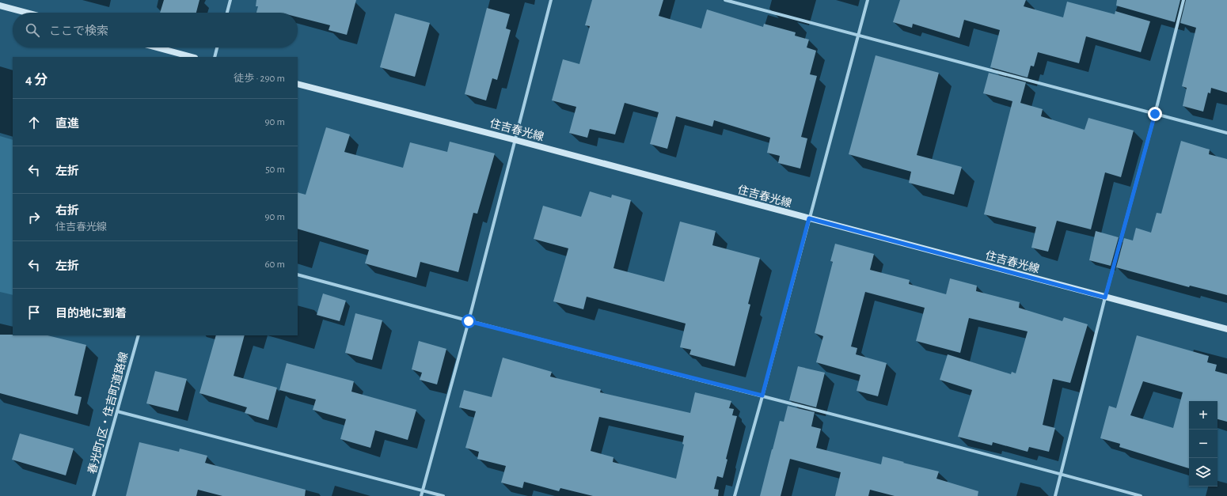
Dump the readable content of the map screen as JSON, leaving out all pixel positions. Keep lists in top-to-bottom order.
{
  "streets": {
    "street": ["住吉春光線", "春光町1区・住吉町道路線"]
  },
  "page": {
    "search": "ここで検索",
    "heading": ["4 分", "徒歩 · 290 m"],
    "list": [
      ["直進", "90 m"],
      ["左折", "50 m"],
      ["右折", "住吉春光線", "90 m"],
      ["左折", "60 m"],
      "目的地に到着"
    ],
    "map_buttons": ["+", "−"]
  }
}
